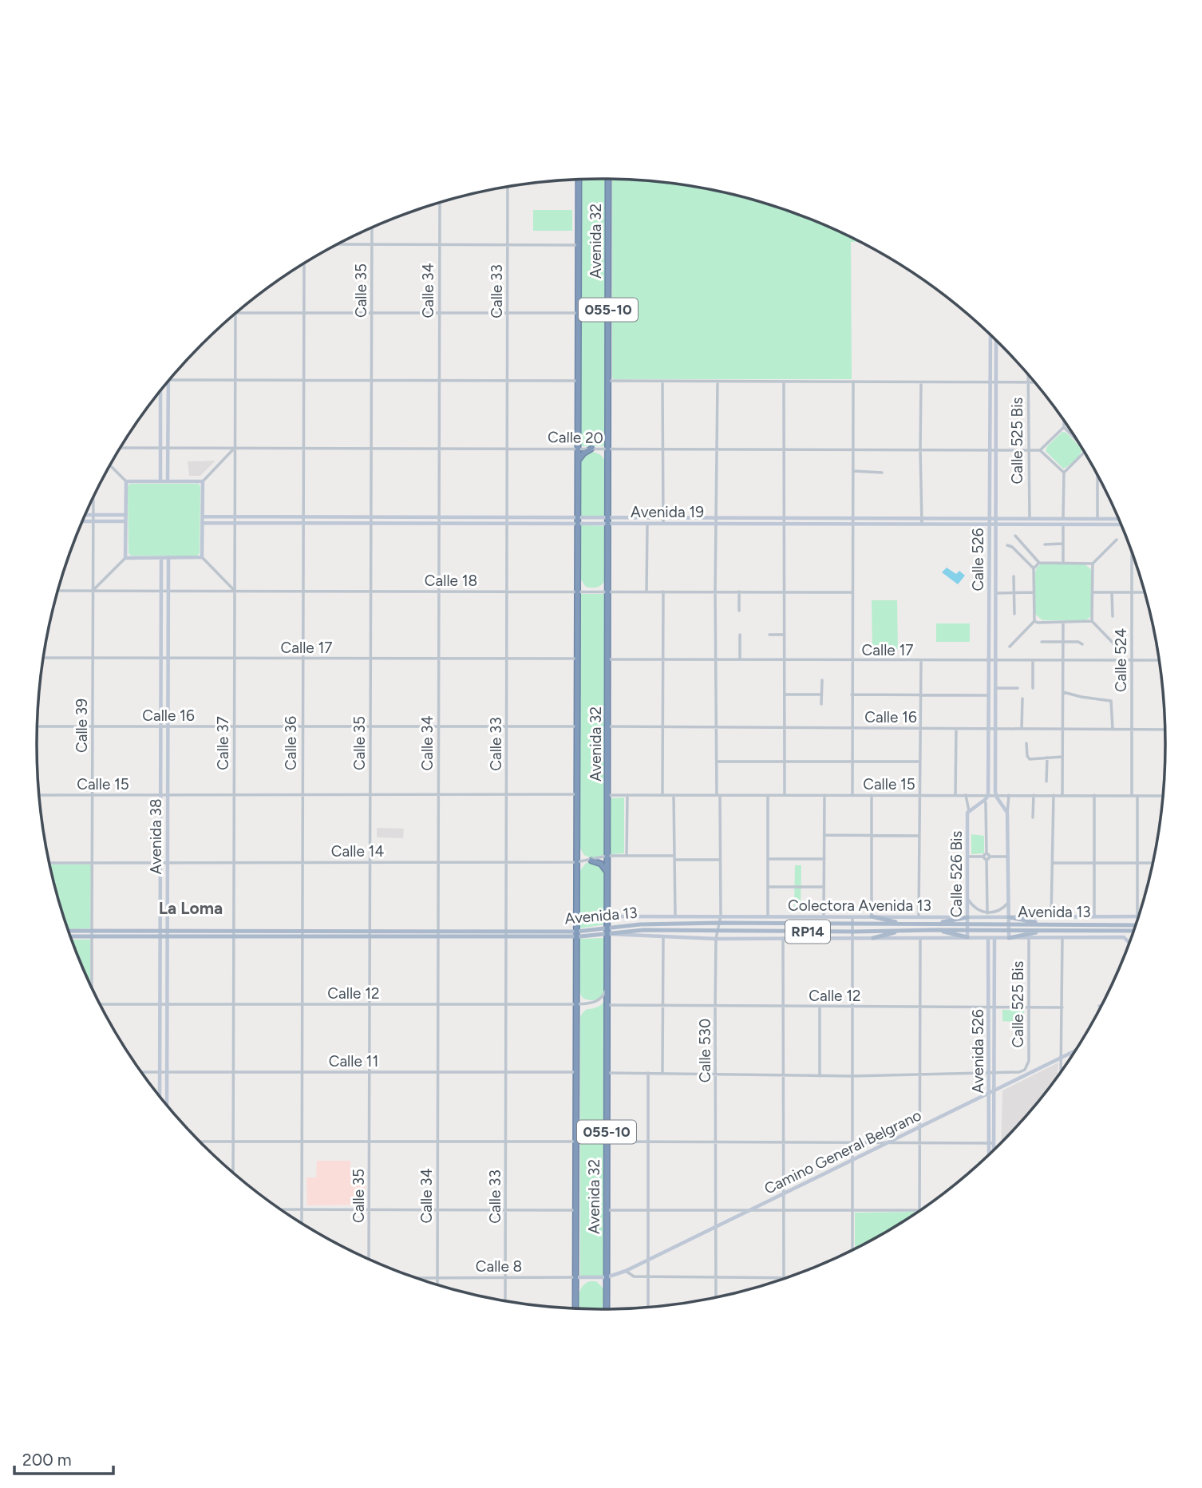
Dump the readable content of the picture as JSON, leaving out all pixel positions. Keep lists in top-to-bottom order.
{
  "streets": {
    "highway": ["Avenida 32", "055-10"],
    "main road": [
      "Calle 525 Bis",
      "Avenida 19",
      "Calle 526",
      "Avenida 38",
      "Calle 526 Bis",
      "Colectora Avenida 13",
      "Avenida 13",
      "RP14",
      "Avenida 526",
      "Camino General Belgrano",
      "Calle 8"
    ],
    "street": [
      "Calle 35",
      "Calle 34",
      "Calle 33",
      "Calle 20",
      "Calle 18",
      "Calle 17",
      "Calle 524",
      "Calle 16",
      "Calle 39",
      "Calle 37",
      "Calle 36",
      "Calle 15",
      "Calle 14",
      "Calle 12",
      "Calle 530",
      "Calle 11"
    ]
  },
  "crossings": [
    ["Avenida 32", "Calle 20"],
    ["Avenida 32", "Avenida 19"],
    ["Avenida 32", "Calle 18"],
    ["Avenida 32", "Calle 17"],
    ["Avenida 32", "Calle 16"],
    ["Avenida 32", "Calle 15"],
    ["Avenida 32", "Calle 14"],
    ["Avenida 32", "Colectora Avenida 13"],
    ["Avenida 32", "Avenida 13"],
    ["Avenida 32", "Calle 12"],
    ["Avenida 32", "Calle 11"],
    ["Avenida 32", "Camino General Belgrano"],
    ["Avenida 32", "Calle 8"],
    ["Calle 35", "Calle 20"],
    ["Calle 35", "Avenida 19"],
    ["Calle 35", "Calle 18"],
    ["Calle 35", "Calle 17"],
    ["Calle 35", "Calle 16"],
    ["Calle 35", "Calle 15"],
    ["Calle 35", "Calle 14"],
    ["Calle 35", "Avenida 13"],
    ["Calle 35", "Calle 12"],
    ["Calle 35", "Calle 11"],
    ["Calle 34", "Calle 20"],
    ["Calle 34", "Avenida 19"],
    ["Calle 34", "Calle 18"],
    ["Calle 34", "Calle 17"],
    ["Calle 34", "Calle 16"],
    ["Calle 34", "Calle 15"],
    ["Calle 34", "Calle 14"],
    ["Calle 34", "Avenida 13"],
    ["Calle 34", "Calle 12"],
    ["Calle 34", "Calle 11"],
    ["Calle 34", "Calle 8"],
    ["Calle 33", "Calle 20"],
    ["Calle 33", "Avenida 19"],
    ["Calle 33", "Calle 18"],
    ["Calle 33", "Calle 17"],
    ["Calle 33", "Calle 16"],
    ["Calle 33", "Calle 15"],
    ["Calle 33", "Calle 14"],
    ["Calle 33", "Avenida 13"],
    ["Calle 33", "Calle 12"],
    ["Calle 33", "Calle 11"],
    ["Calle 33", "Calle 8"],
    ["Calle 20", "Calle 525 Bis"],
    ["Calle 20", "Calle 526"],
    ["Calle 20", "Calle 37"],
    ["Calle 20", "Calle 36"],
    ["Calle 20", "Calle 530"],
    ["Calle 525 Bis", "Avenida 19"],
    ["Calle 525 Bis", "Calle 15"],
    ["Calle 525 Bis", "Colectora Avenida 13"],
    ["Calle 525 Bis", "Avenida 13"],
    ["Calle 525 Bis", "Calle 12"],
    ["Calle 525 Bis", "Avenida 526"],
    ["Avenida 19", "Calle 526"],
    ["Avenida 19", "Calle 37"],
    ["Avenida 19", "Calle 36"],
    ["Avenida 19", "Calle 530"],
    ["Calle 526", "Calle 17"],
    ["Calle 526", "Calle 16"],
    ["Calle 526", "Calle 15"],
    ["Calle 526", "Calle 526 Bis"],
    ["Calle 18", "Calle 39"],
    ["Calle 18", "Calle 37"],
    ["Calle 18", "Calle 36"],
    ["Calle 18", "Avenida 38"],
    ["Calle 18", "Calle 530"],
    ["Calle 17", "Calle 524"],
    ["Calle 17", "Calle 39"],
    ["Calle 17", "Calle 37"],
    ["Calle 17", "Calle 36"],
    ["Calle 17", "Avenida 38"],
    ["Calle 17", "Calle 530"],
    ["Calle 524", "Calle 16"],
    ["Calle 524", "Calle 15"],
    ["Calle 16", "Calle 39"],
    ["Calle 16", "Calle 37"],
    ["Calle 16", "Calle 36"],
    ["Calle 16", "Avenida 38"],
    ["Calle 16", "Calle 530"],
    ["Calle 39", "Calle 15"],
    ["Calle 39", "Calle 14"],
    ["Calle 39", "Avenida 13"],
    ["Calle 37", "Calle 15"],
    ["Calle 37", "Calle 14"],
    ["Calle 37", "Avenida 13"],
    ["Calle 37", "Calle 12"],
    ["Calle 37", "Calle 11"],
    ["Calle 36", "Calle 15"],
    ["Calle 36", "Calle 14"],
    ["Calle 36", "Avenida 13"],
    ["Calle 36", "Calle 12"],
    ["Calle 36", "Calle 11"],
    ["Calle 15", "Avenida 38"],
    ["Calle 15", "Calle 526 Bis"],
    ["Calle 15", "Calle 530"],
    ["Avenida 38", "Calle 14"],
    ["Avenida 38", "Avenida 13"],
    ["Avenida 38", "Calle 12"],
    ["Avenida 38", "Calle 11"],
    ["Calle 14", "Calle 530"],
    ["Calle 526 Bis", "Colectora Avenida 13"],
    ["Calle 526 Bis", "Avenida 13"],
    ["Colectora Avenida 13", "Calle 530"],
    ["Avenida 13", "Calle 530"],
    ["Calle 12", "Calle 530"],
    ["Calle 12", "Avenida 526"],
    ["Calle 530", "Camino General Belgrano"],
    ["Avenida 526", "Camino General Belgrano"],
    ["Camino General Belgrano", "Calle 8"]
  ],
  "districts": ["La Loma"],
  "scale_bar": "200 m"
}
